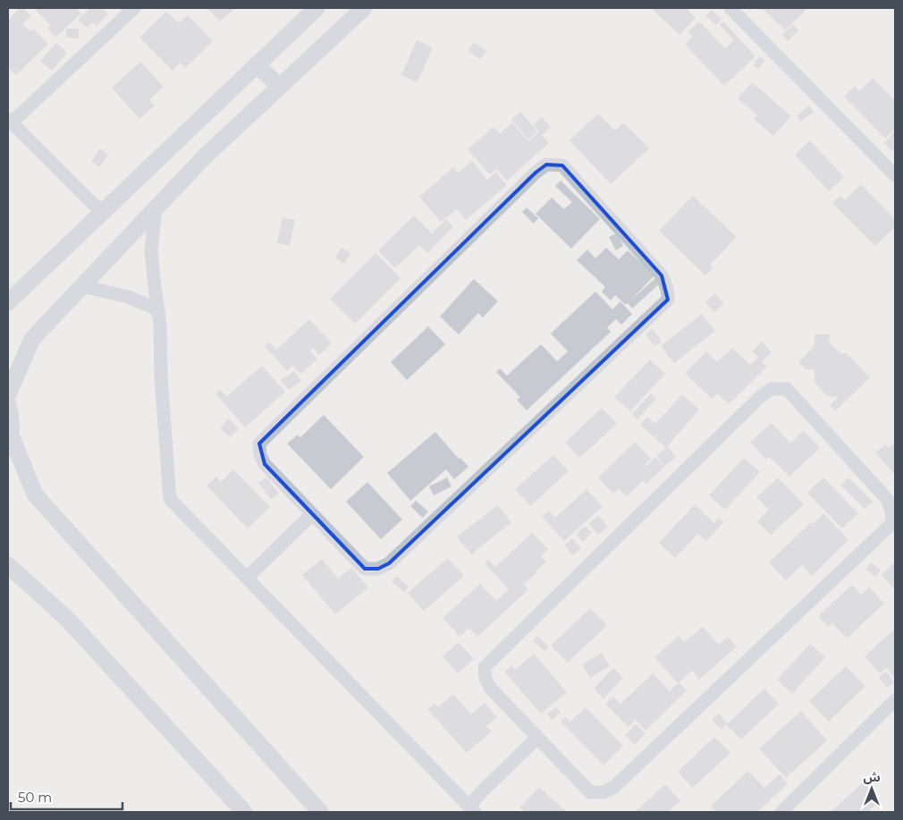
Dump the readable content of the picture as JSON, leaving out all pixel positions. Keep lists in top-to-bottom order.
{
  "scale_bar": "50 m",
  "north": "top"
}
